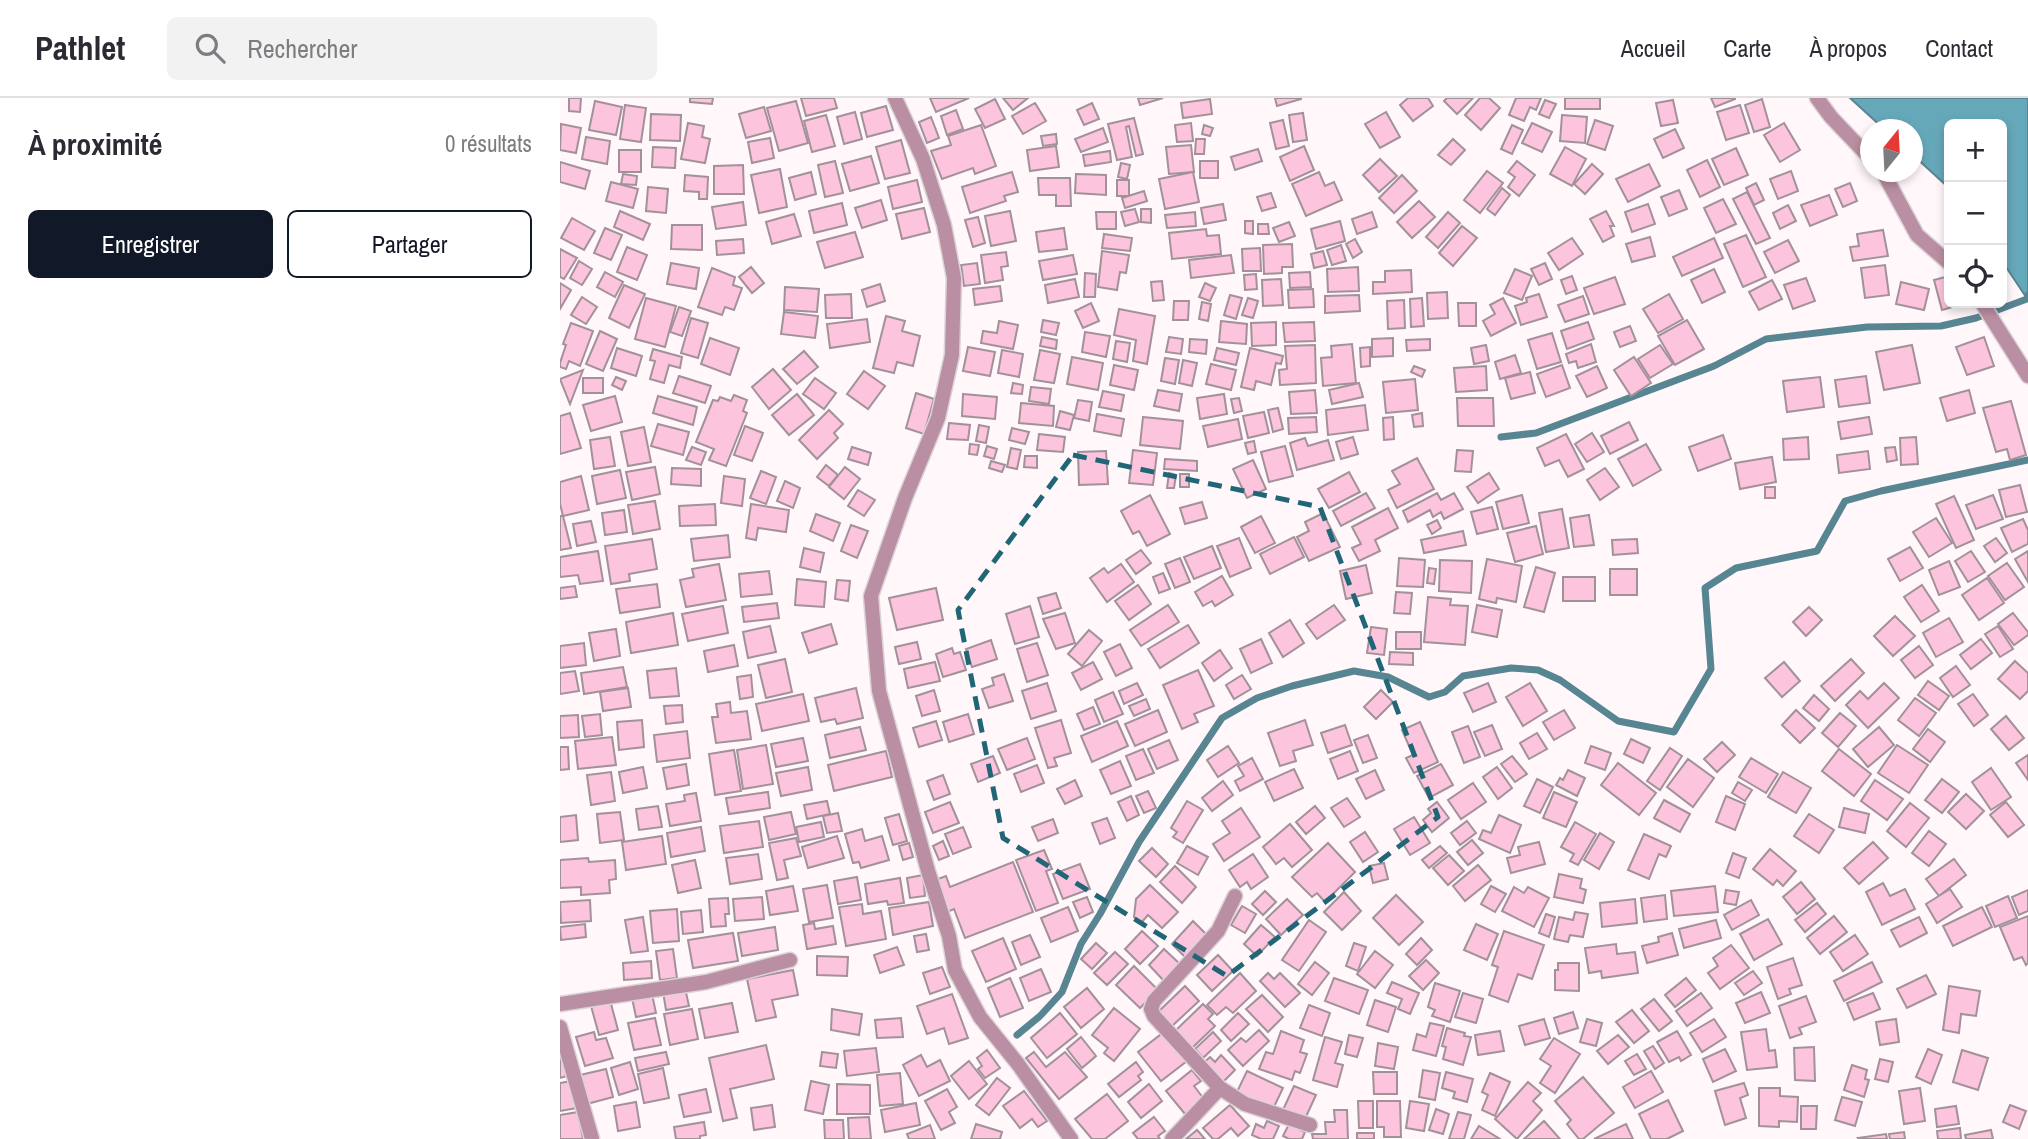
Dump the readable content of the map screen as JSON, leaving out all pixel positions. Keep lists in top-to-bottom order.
{
  "north": "top",
  "page": {
    "header": "Pathlet",
    "search": "Rechercher",
    "nav": [
      "Accueil",
      "Carte",
      "À propos",
      "Contact"
    ],
    "heading": ["À proximité", "0 résultats"],
    "map_buttons": ["+", "−"],
    "buttons": ["Enregistrer", "Partager"]
  }
}
